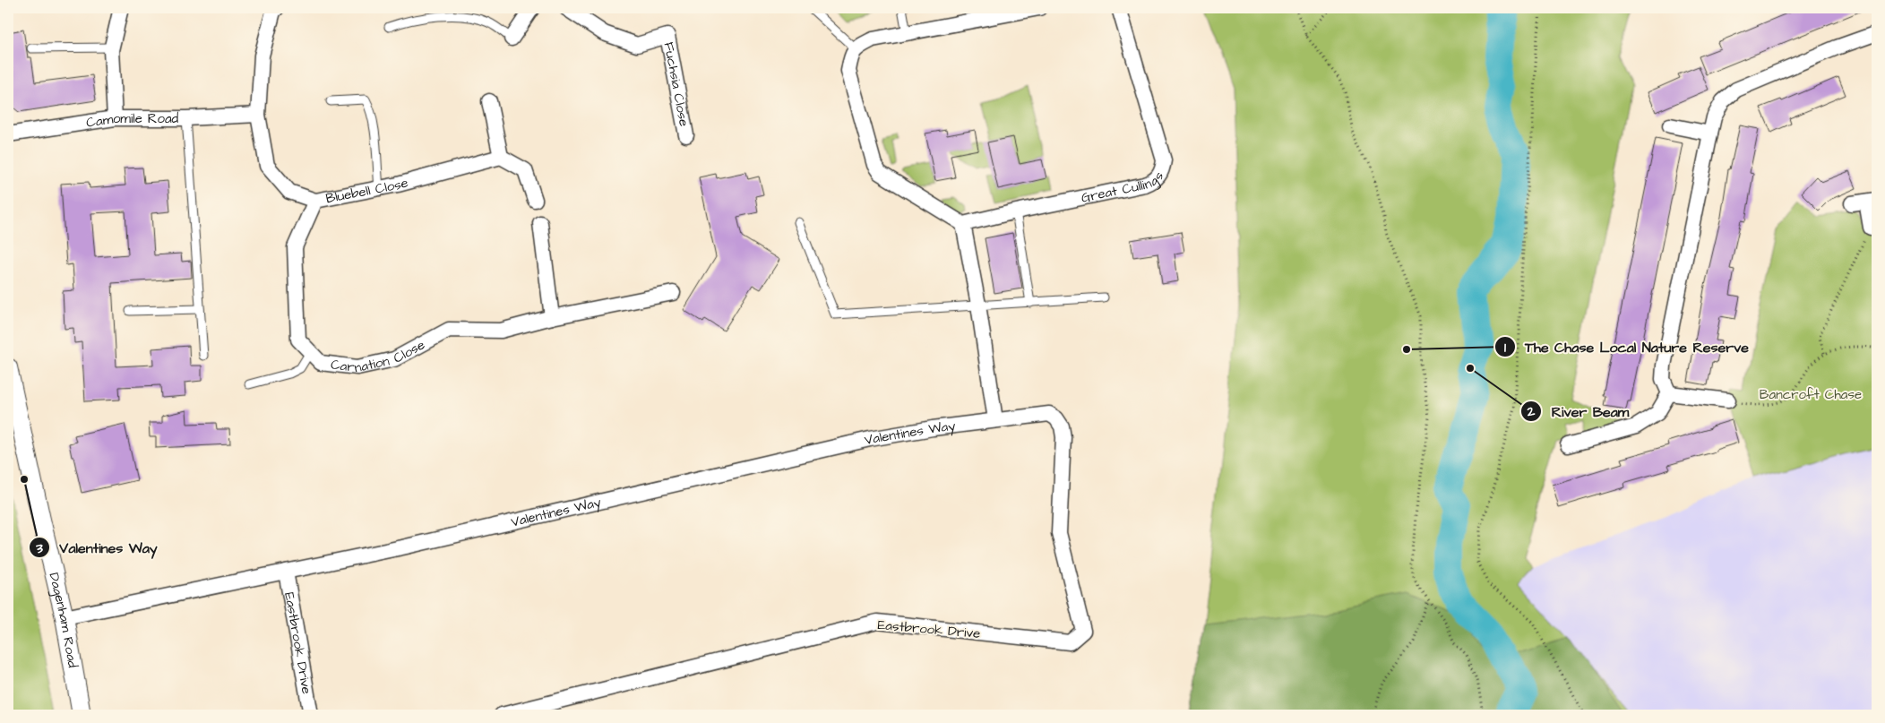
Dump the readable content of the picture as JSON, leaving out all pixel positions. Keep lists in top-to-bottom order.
{
  "streets": {
    "street": [
      "Fuchsia Close",
      "Camomile Road",
      "Great Cullings",
      "Bluebell Close",
      "Carnation Close",
      "Valentines Way",
      "Dagenham Road",
      "Eastbrook Drive"
    ]
  },
  "crossings": [
    ["Camomile Road", "Bluebell Close"],
    ["Bluebell Close", "Carnation Close"],
    ["Valentines Way", "Dagenham Road"],
    ["Valentines Way", "Eastbrook Drive"]
  ],
  "parks": ["Bancroft Chase"],
  "places": ["The Chase Local Nature Reserve", "River Beam", "Valentines Way"]
}
